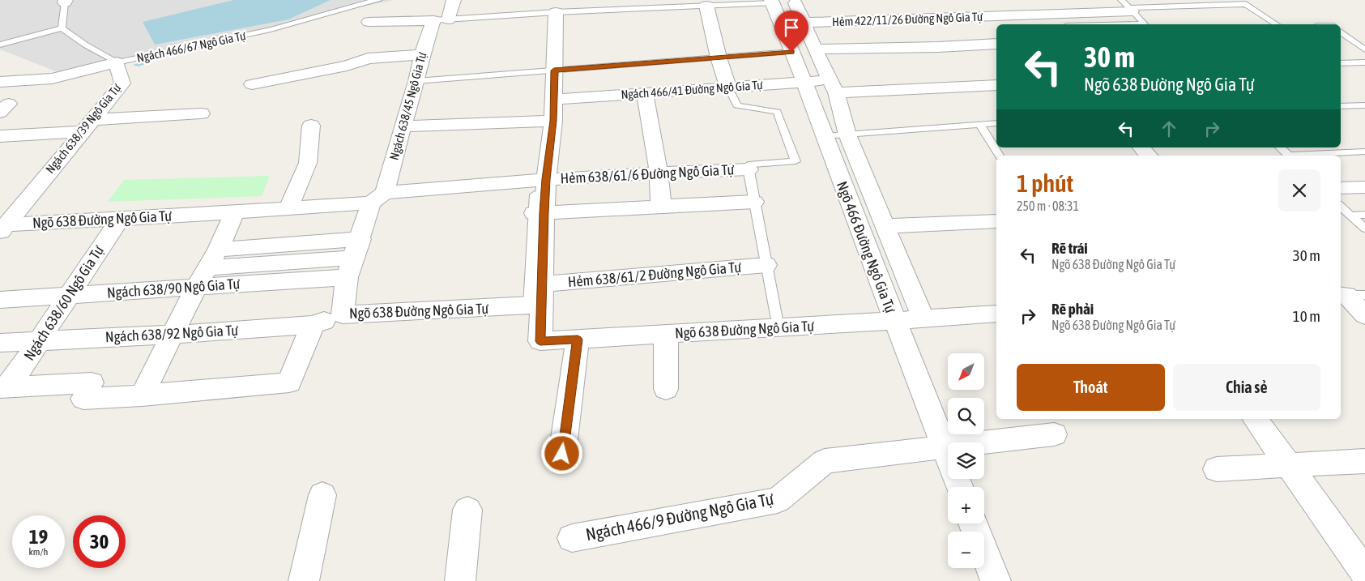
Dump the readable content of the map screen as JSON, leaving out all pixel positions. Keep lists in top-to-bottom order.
{
  "streets": {
    "street": [
      "Hẻm 422/11/26 Đường Ngô Gia Tự",
      "Ngách 466/67 Ngô Gia Tự",
      "Ngách 466/41 Đường Ngô Gia Tự",
      "Ngách 638/45 Ngô Gia Tự",
      "Ngách 638/39 Ngô Gia Tự",
      "Hẻm 638/61/6 Đường Ngô Gia Tự",
      "Ngõ 638 Đường Ngô Gia Tự",
      "Ngõ 466 Đường Ngô Gia Tự",
      "Hẻm 638/61/2 Đường Ngô Gia Tự",
      "Ngách 638/90 Ngô Gia Tự",
      "Ngách 638/60 Ngô Gia Tự",
      "Ngách 638/92 Ngô Gia Tự",
      "Ngách 466/9 Đường Ngô Gia Tự"
    ]
  },
  "crossings": [
    ["Ngách 466/67 Ngô Gia Tự", "Ngách 638/39 Ngô Gia Tự"],
    ["Ngách 466/41 Đường Ngô Gia Tự", "Ngõ 466 Đường Ngô Gia Tự"],
    ["Ngách 638/45 Ngô Gia Tự", "Ngõ 638 Đường Ngô Gia Tự"],
    ["Ngách 638/39 Ngô Gia Tự", "Ngõ 638 Đường Ngô Gia Tự"],
    ["Ngõ 638 Đường Ngô Gia Tự", "Ngõ 466 Đường Ngô Gia Tự"],
    ["Ngõ 638 Đường Ngô Gia Tự", "Hẻm 638/61/2 Đường Ngô Gia Tự"],
    ["Ngõ 638 Đường Ngô Gia Tự", "Ngách 638/90 Ngô Gia Tự"],
    ["Ngõ 638 Đường Ngô Gia Tự", "Ngách 638/60 Ngô Gia Tự"],
    ["Ngõ 638 Đường Ngô Gia Tự", "Ngách 638/92 Ngô Gia Tự"],
    ["Ngõ 466 Đường Ngô Gia Tự", "Ngách 466/9 Đường Ngô Gia Tự"],
    ["Ngách 638/90 Ngô Gia Tự", "Ngách 638/60 Ngô Gia Tự"],
    ["Ngách 638/60 Ngô Gia Tự", "Ngách 638/92 Ngô Gia Tự"]
  ],
  "north": "bottom left",
  "page": {
    "turn": ["30 m", "Ngõ 638 Đường Ngô Gia Tự"],
    "heading": ["1 phút", "250 m · 08:31"],
    "list": [
      {
        "name": "Rẽ trái",
        "note": "Ngõ 638 Đường Ngô Gia Tự",
        "value": "30 m"
      },
      {
        "name": "Rẽ phải",
        "note": "Ngõ 638 Đường Ngô Gia Tự",
        "value": "10 m"
      }
    ],
    "map_buttons": ["+", "−"],
    "buttons": ["Thoát", "Chia sẻ"],
    "speed": "19 km/h",
    "limit": "30"
  }
}
